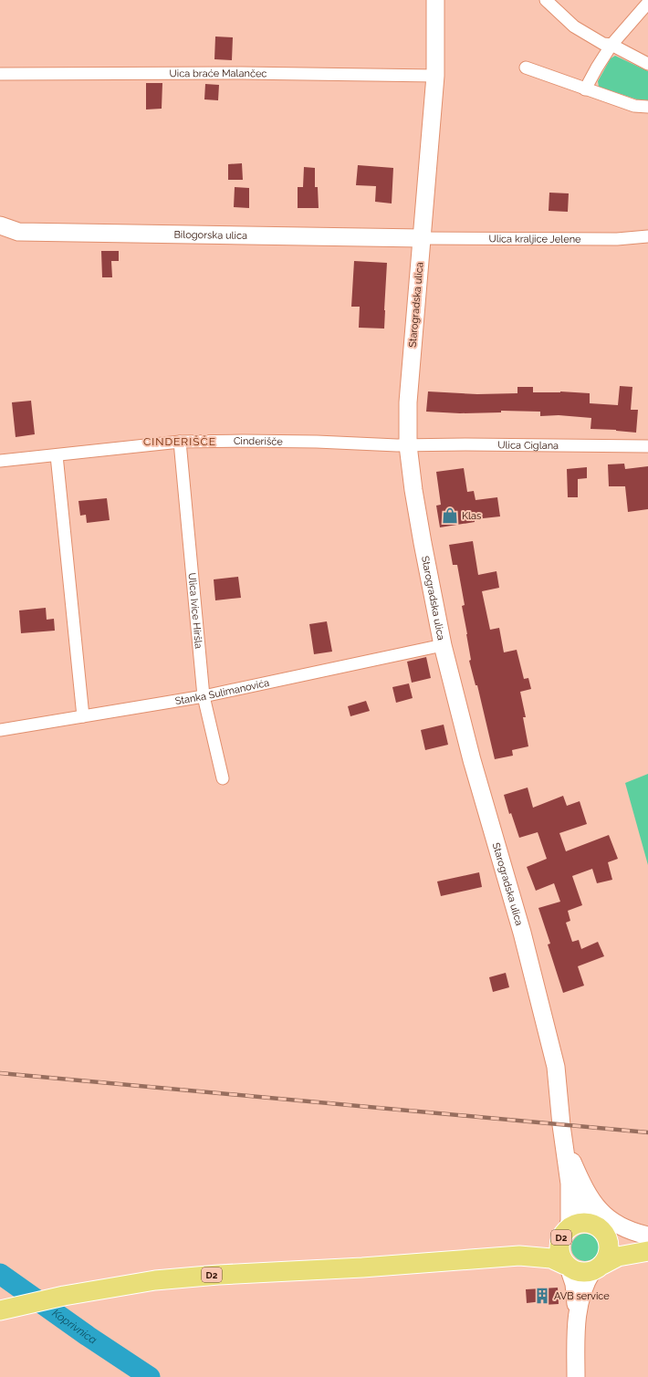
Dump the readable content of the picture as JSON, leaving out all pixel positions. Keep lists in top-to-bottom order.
{
  "streets": {
    "main road": ["Bilogorska ulica", "Starogradska ulica", "D2"],
    "street": [
      "Uica braće Malančec",
      "Ulica kraljice Jelene",
      "Cinderišče",
      "Ulica Ciglana",
      "Ulica Ivice Hiršla",
      "Stanka Sulimanovića"
    ]
  },
  "crossings": [
    ["Uica braće Malančec", "Starogradska ulica"],
    ["Bilogorska ulica", "Ulica kraljice Jelene"],
    ["Bilogorska ulica", "Starogradska ulica"],
    ["Ulica kraljice Jelene", "Starogradska ulica"],
    ["Starogradska ulica", "Cinderišče"],
    ["Starogradska ulica", "Ulica Ciglana"],
    ["Starogradska ulica", "Stanka Sulimanovića"],
    ["Starogradska ulica", "D2"],
    ["Cinderišče", "Ulica Ciglana"],
    ["Cinderišče", "Ulica Ivice Hiršla"],
    ["Ulica Ivice Hiršla", "Stanka Sulimanovića"]
  ],
  "districts": ["CINDERIŠČE"],
  "water": ["Koprivnica"],
  "places": {
    "shop": ["Klas"],
    "building": ["AVB service"]
  }
}
